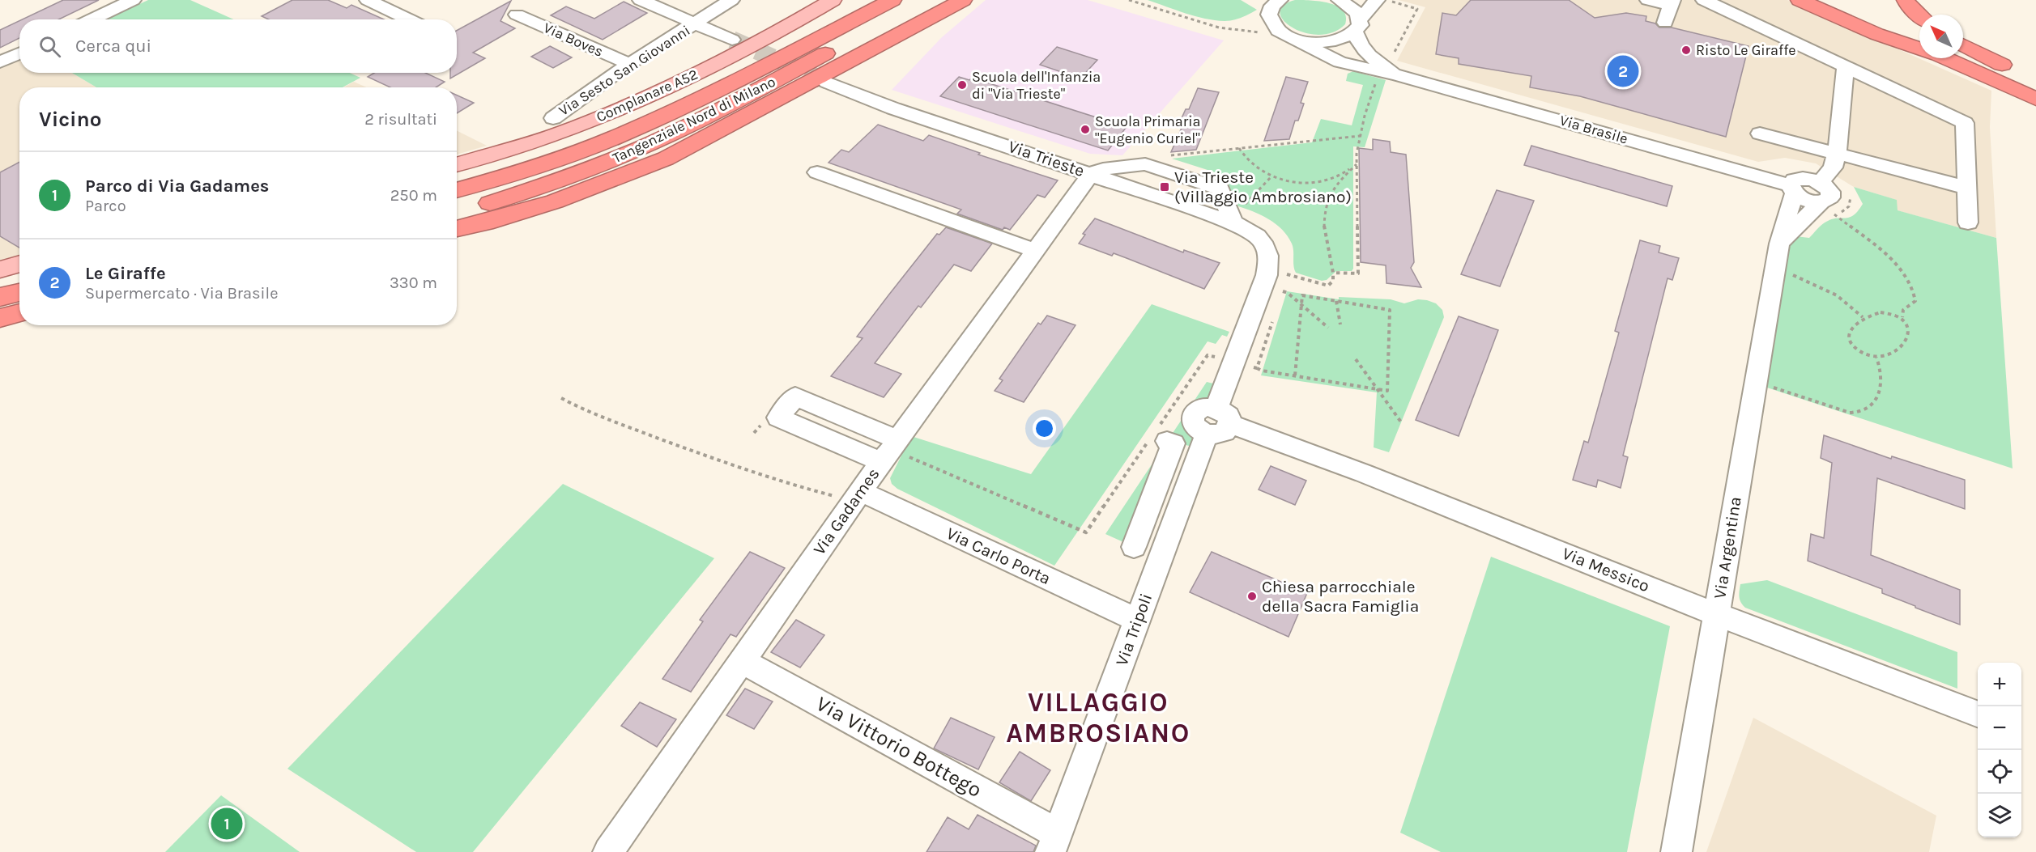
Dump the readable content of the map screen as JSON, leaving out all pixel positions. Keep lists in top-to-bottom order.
{
  "streets": {
    "highway": ["Tangenziale Nord di Milano"],
    "main road": ["Complanare A52"],
    "street": [
      "Via Boves",
      "Via Sesto San Giovanni",
      "Via Brasile",
      "Via Trieste",
      "Via Gadames",
      "Via Argentina",
      "Via Carlo Porta",
      "Via Messico",
      "Via Tripoli",
      "Via Vittorio Bottego"
    ]
  },
  "crossings": [
    ["Via Boves", "Via Sesto San Giovanni"],
    ["Via Brasile", "Via Argentina"],
    ["Via Trieste", "Via Gadames"],
    ["Via Gadames", "Via Carlo Porta"],
    ["Via Gadames", "Via Vittorio Bottego"],
    ["Via Argentina", "Via Messico"],
    ["Via Carlo Porta", "Via Tripoli"],
    ["Via Messico", "Via Tripoli"],
    ["Via Tripoli", "Via Vittorio Bottego"]
  ],
  "districts": ["VILLAGGIO AMBROSIANO"],
  "places": {
    "other": [
      "Risto Le Giraffe",
      "Scuola dell'Infanzia di \"Via Trieste\"",
      "Scuola Primaria \"Eugenio Curiel\"",
      "Chiesa parrocchiale della Sacra Famiglia"
    ],
    "transit": ["Via Trieste (Villaggio Ambrosiano)"]
  },
  "north": "top left",
  "page": {
    "search": "Cerca qui",
    "pins": ["2", "1"],
    "heading": ["Vicino", "2 risultati"],
    "list": [
      {
        "mark": "1",
        "name": "Parco di Via Gadames",
        "note": "Parco",
        "value": "250 m"
      },
      {
        "mark": "2",
        "name": "Le Giraffe",
        "note": "Supermercato · Via Brasile",
        "value": "330 m"
      }
    ],
    "map_buttons": ["+", "−"]
  }
}
